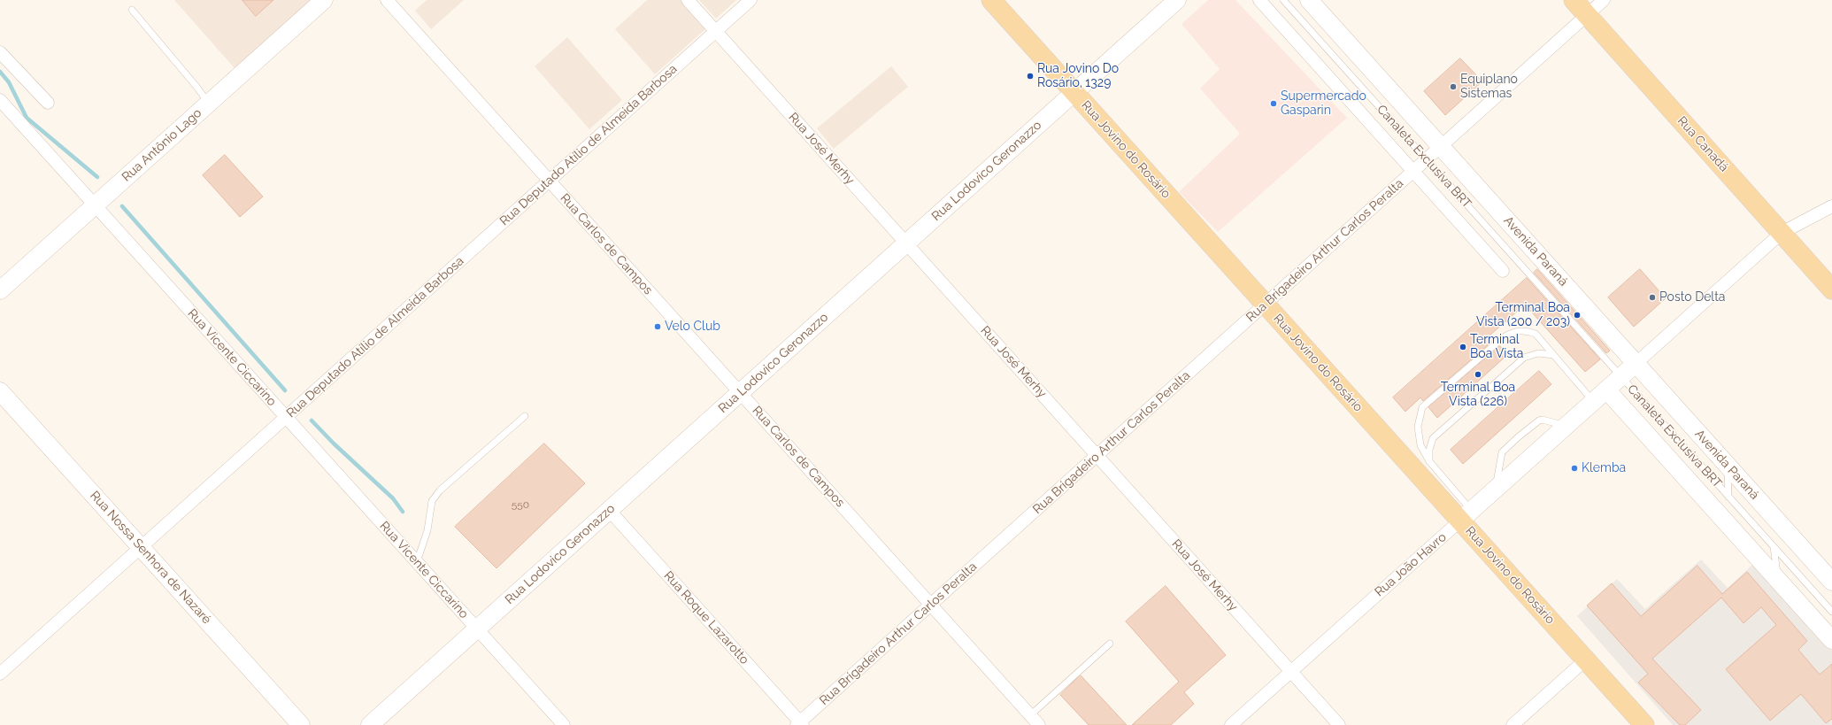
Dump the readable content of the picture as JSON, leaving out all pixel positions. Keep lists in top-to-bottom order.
{
  "streets": {
    "main road": ["Rua Canadá", "Rua Jovino do Rosário"],
    "street": [
      "Rua Antônio Lago",
      "Rua Deputado Atílio de Almeida Barbosa",
      "Rua José Merhy",
      "Rua Lodovico Geronazzo",
      "Rua Carlos de Campos",
      "Rua Brigadeiro Arthur Carlos Peralta",
      "Avenida Paraná",
      "Rua Vicente Ciccarino",
      "Rua Nossa Senhora de Nazaré",
      "Rua João Havro",
      "Rua Roque Lazarotto"
    ],
    "lane": ["Canaleta Exclusiva BRT"]
  },
  "crossings": [
    ["Rua Canadá", "Rua Brigadeiro Arthur Carlos Peralta"],
    ["Rua Antônio Lago", "Rua Vicente Ciccarino"],
    ["Rua Deputado Atílio de Almeida Barbosa", "Rua José Merhy"],
    ["Rua Deputado Atílio de Almeida Barbosa", "Rua Carlos de Campos"],
    ["Rua Deputado Atílio de Almeida Barbosa", "Rua Vicente Ciccarino"],
    ["Rua Deputado Atílio de Almeida Barbosa", "Rua Nossa Senhora de Nazaré"],
    ["Rua José Merhy", "Rua Lodovico Geronazzo"],
    ["Rua José Merhy", "Rua Brigadeiro Arthur Carlos Peralta"],
    ["Rua José Merhy", "Rua João Havro"],
    ["Rua Jovino do Rosário", "Rua Lodovico Geronazzo"],
    ["Rua Jovino do Rosário", "Rua Brigadeiro Arthur Carlos Peralta"],
    ["Rua Jovino do Rosário", "Rua João Havro"],
    ["Canaleta Exclusiva BRT", "Rua Brigadeiro Arthur Carlos Peralta"],
    ["Canaleta Exclusiva BRT", "Avenida Paraná"],
    ["Canaleta Exclusiva BRT", "Rua João Havro"],
    ["Rua Lodovico Geronazzo", "Rua Carlos de Campos"],
    ["Rua Lodovico Geronazzo", "Rua Vicente Ciccarino"],
    ["Rua Lodovico Geronazzo", "Rua Roque Lazarotto"],
    ["Rua Carlos de Campos", "Rua Brigadeiro Arthur Carlos Peralta"],
    ["Rua Brigadeiro Arthur Carlos Peralta", "Avenida Paraná"],
    ["Rua Brigadeiro Arthur Carlos Peralta", "Rua Roque Lazarotto"],
    ["Avenida Paraná", "Rua João Havro"]
  ],
  "places": [
    "Rua Jovino Do Rosário, 1329",
    "Equiplano Sistemas",
    "Supermercado Gasparin",
    "Posto Delta",
    "Terminal Boa Vista (200 / 203)",
    "Velo Club",
    "Terminal Boa Vista",
    "Terminal Boa Vista (226)",
    "Klemba"
  ],
  "house_numbers": ["550"]
}
